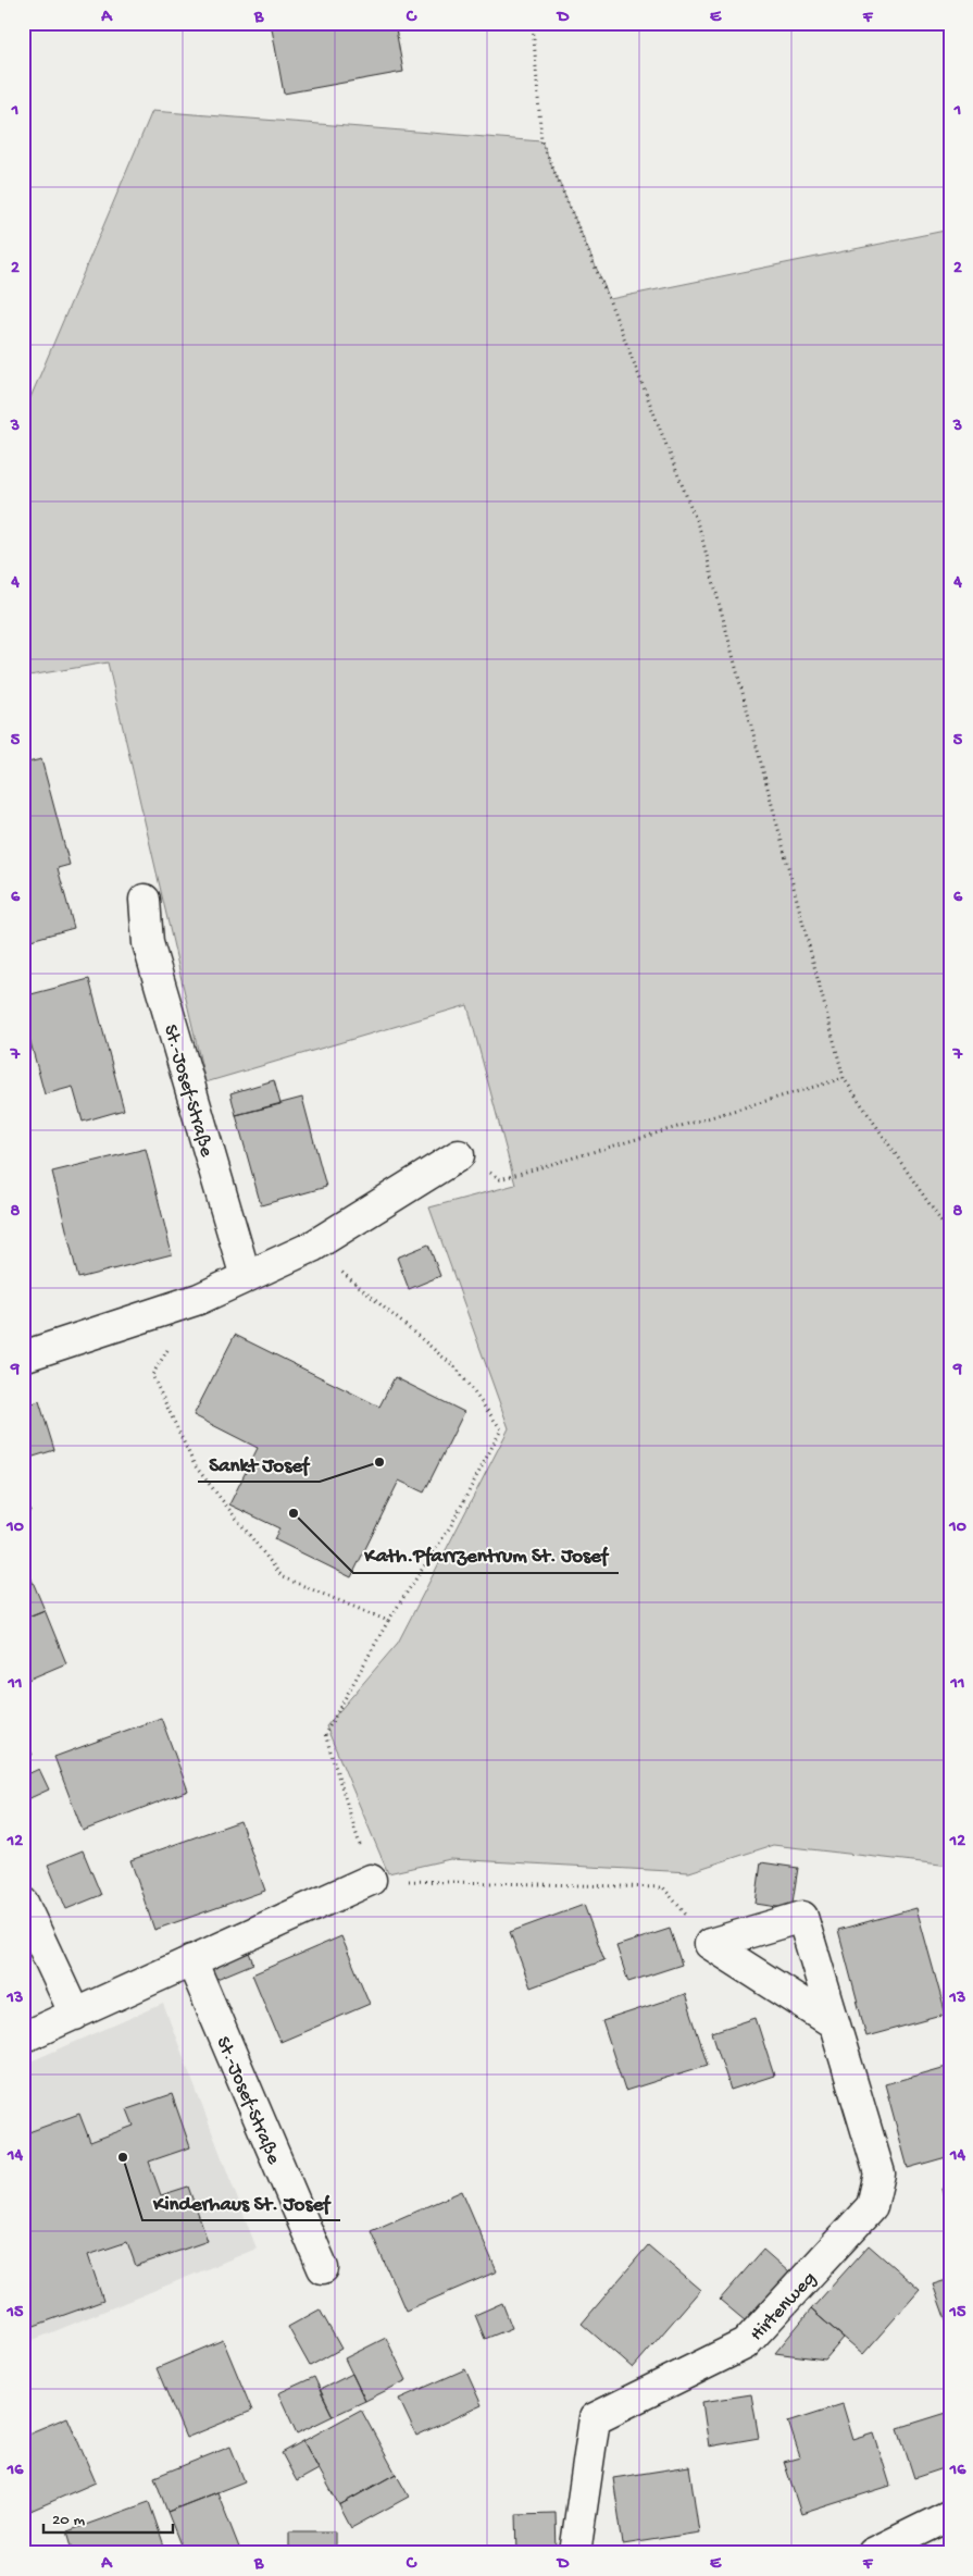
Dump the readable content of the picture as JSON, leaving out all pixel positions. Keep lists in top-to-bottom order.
{
  "streets": {
    "street": ["St.-Josef-Straße", "Hirtenweg"]
  },
  "places": ["Sankt Josef", "Kath.Pfarrzentrum St. Josef", "Kinderhaus St. Josef"],
  "scale_bar": "20 m",
  "grid": {
    "columns": [
      "A",
      "B",
      "C",
      "D",
      "E",
      "F"
    ],
    "rows": [
      "1",
      "2",
      "3",
      "4",
      "5",
      "6",
      "7",
      "8",
      "9",
      "10",
      "11",
      "12",
      "13",
      "14",
      "15",
      "16"
    ]
  }
}
